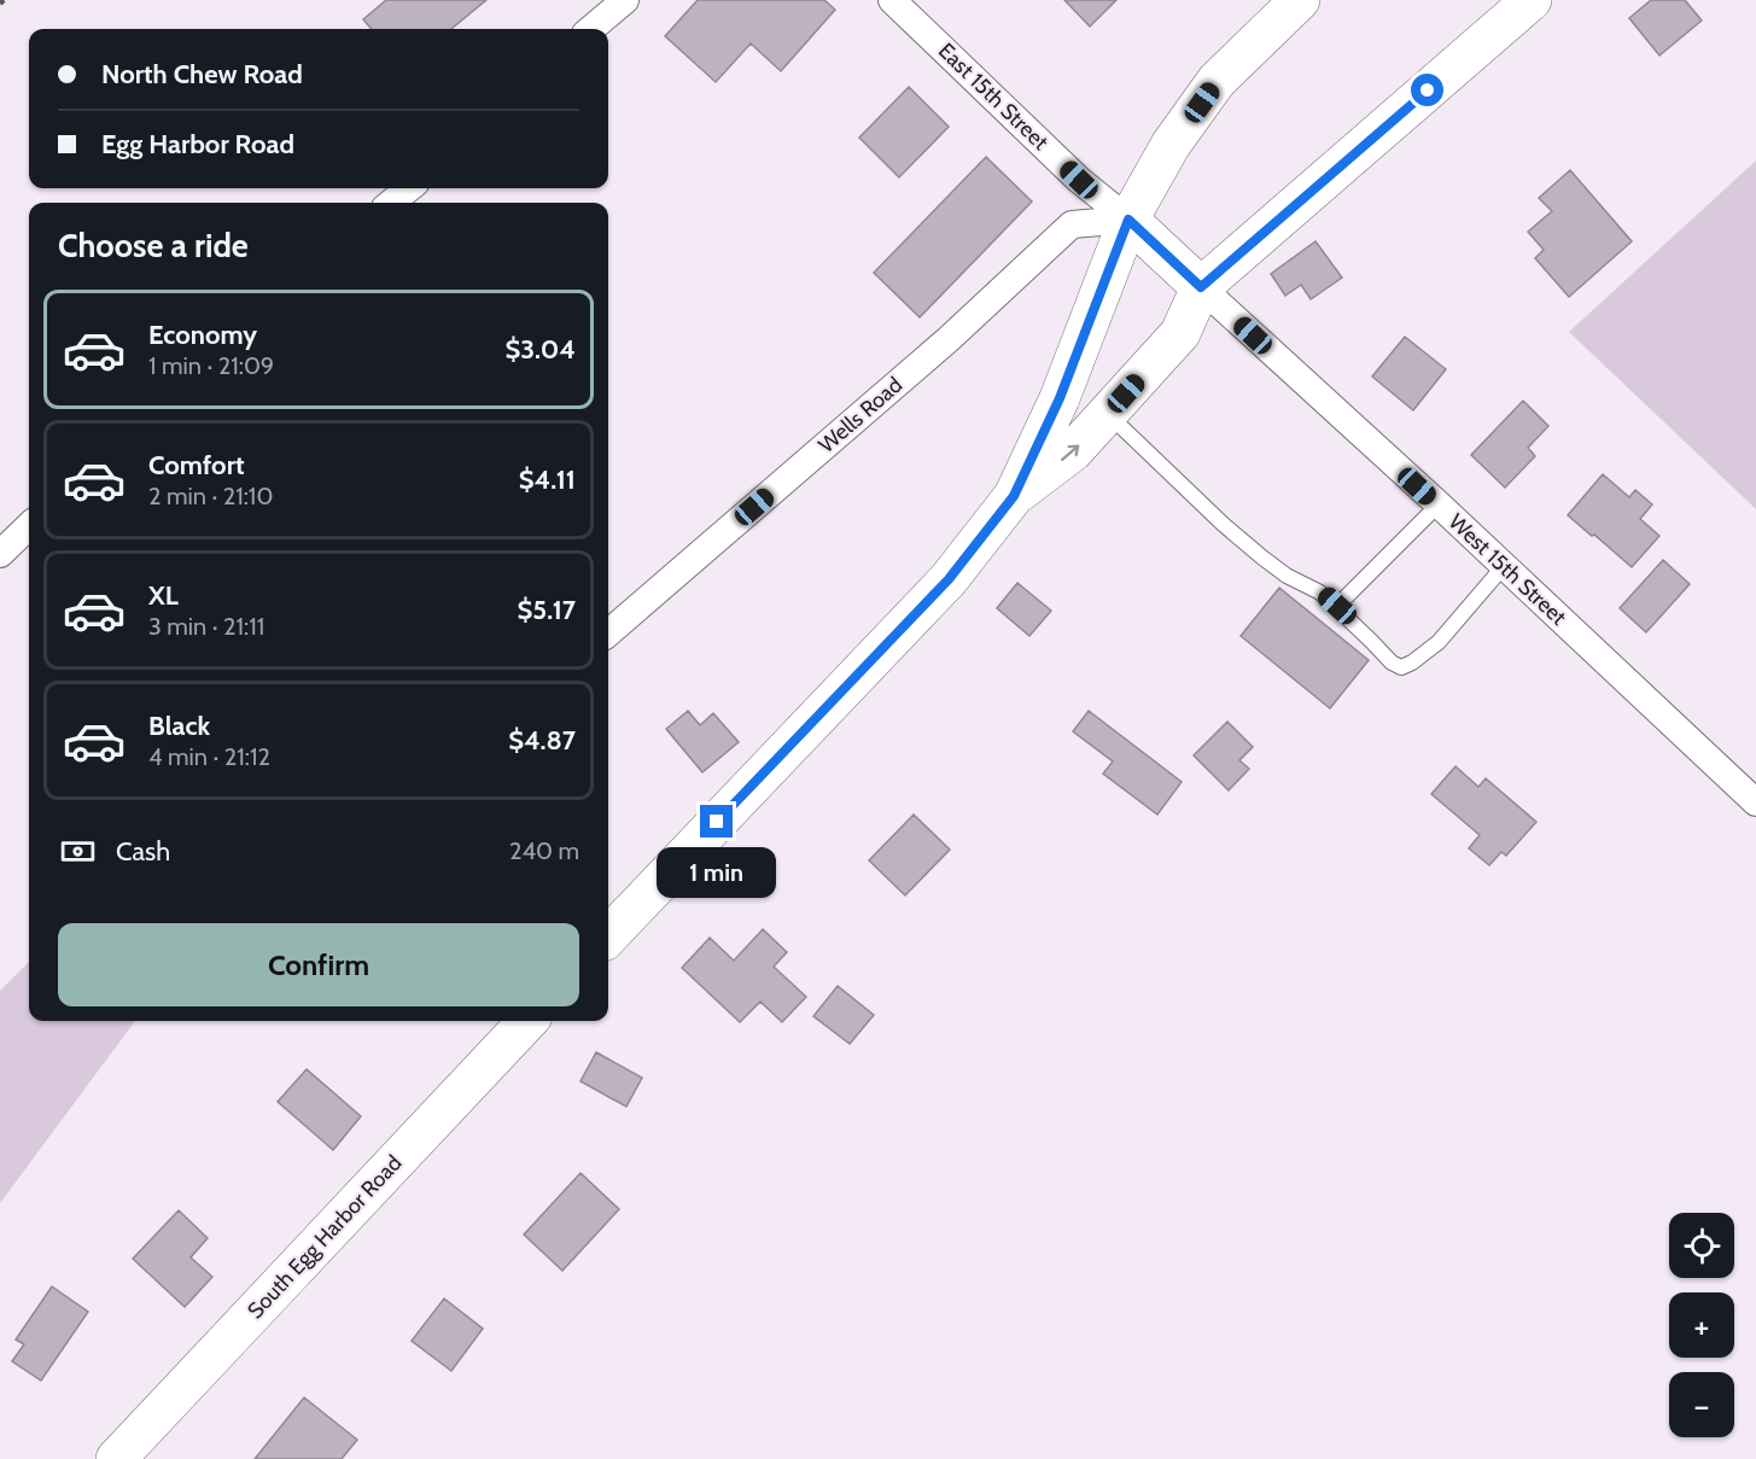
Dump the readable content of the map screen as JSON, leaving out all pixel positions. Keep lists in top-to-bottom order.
{
  "streets": {
    "main road": ["West 15th Street", "South Egg Harbor Road"],
    "street": ["East 15th Street", "Wells Road"]
  },
  "crossings": [
    ["East 15th Street", "Wells Road"],
    ["East 15th Street", "West 15th Street"],
    ["Wells Road", "West 15th Street"]
  ],
  "page": {
    "banner": ["North Chew Road", "Egg Harbor Road"],
    "heading": "Choose a ride",
    "list": [
      {
        "name": "Economy",
        "note": "1 min · 21:09",
        "value": "$3.04"
      },
      {
        "name": "Comfort",
        "note": "2 min · 21:10",
        "value": "$4.11"
      },
      {
        "name": "XL",
        "note": "3 min · 21:11",
        "value": "$5.17"
      },
      {
        "name": "Black",
        "note": "4 min · 21:12",
        "value": "$4.87"
      }
    ],
    "pay": ["Cash", "240 m"],
    "bubble": "1 min",
    "buttons": "Confirm",
    "map_buttons": ["+", "−"]
  }
}
